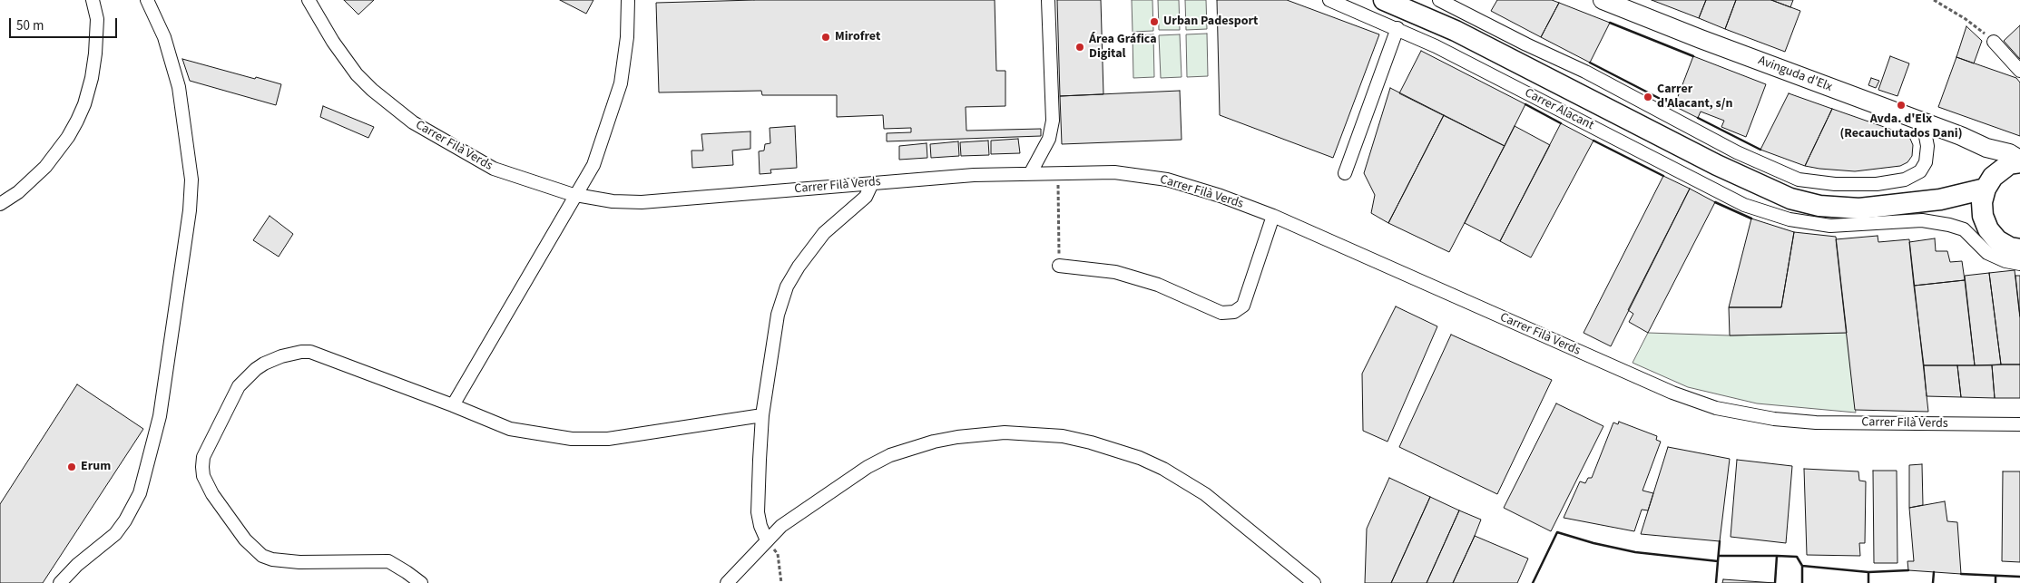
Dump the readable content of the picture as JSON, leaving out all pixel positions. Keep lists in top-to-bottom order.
{
  "streets": {
    "main road": ["Carrer Alacant"],
    "street": ["Avinguda d'Elx", "Carrer Filà Verds"]
  },
  "places": [
    "Urban Padesport",
    "Mirofret",
    "Área Gráfica Digital",
    "Carrer d'Alacant, s/n",
    "Avda. d'Elx (Recauchutados Dani)",
    "Erum"
  ],
  "scale_bar": "50 m"
}
